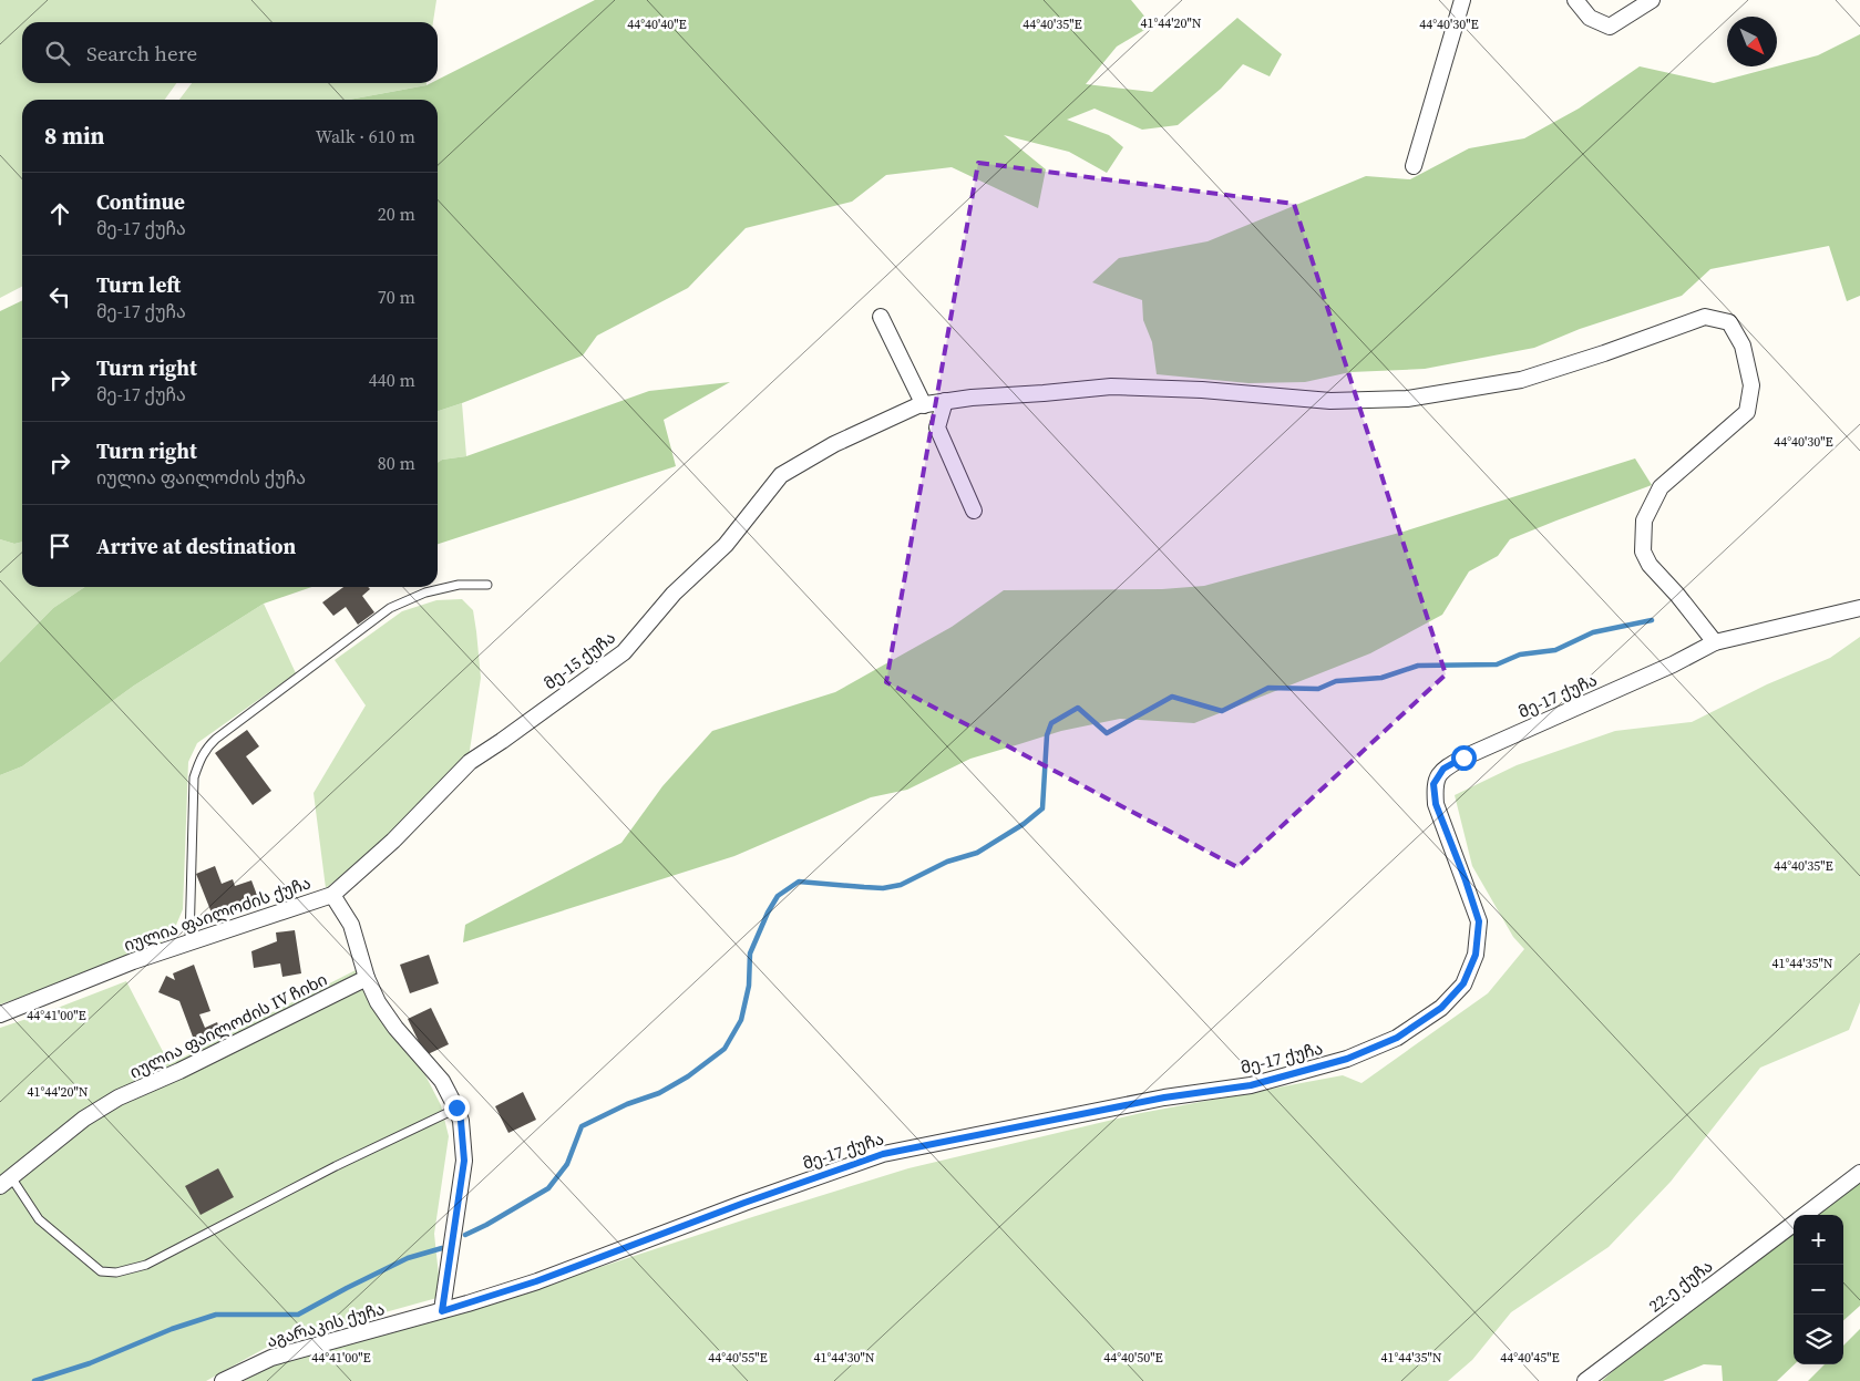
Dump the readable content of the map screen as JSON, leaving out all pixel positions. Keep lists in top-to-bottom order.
{
  "streets": {
    "street": [
      "მე-15 ქუჩა",
      "მე-17 ქუჩა",
      "იულია ფაილოძის ქუჩა",
      "იულია ფაილოძის IV ჩიხი",
      "22-ე ქუჩა",
      "აგარაკის ქუჩა"
    ]
  },
  "crossings": [
    ["მე-15 ქუჩა", "მე-17 ქუჩა"],
    ["მე-15 ქუჩა", "იულია ფაილოძის ქუჩა"],
    ["მე-17 ქუჩა", "იულია ფაილოძის ქუჩა"],
    ["მე-17 ქუჩა", "აგარაკის ქუჩა"],
    ["იულია ფაილოძის ქუჩა", "იულია ფაილოძის IV ჩიხი"],
    ["იულია ფაილოძის ქუჩა", "აგარაკის ქუჩა"]
  ],
  "north": "bottom right",
  "page": {
    "search": "Search here",
    "heading": ["8 min", "Walk · 610 m"],
    "list": [
      ["Continue", "მე-17 ქუჩა", "20 m"],
      ["Turn left", "მე-17 ქუჩა", "70 m"],
      ["Turn right", "მე-17 ქუჩა", "440 m"],
      ["Turn right", "იულია ფაილოძის ქუჩა", "80 m"],
      "Arrive at destination"
    ],
    "map_buttons": ["+", "−"]
  },
  "coordinates": [
    "41°44'20\"N",
    "44°40'40\"E",
    "44°40'35\"E",
    "44°40'30\"E",
    "41°44'35\"N",
    "44°41'00\"E",
    "44°40'55\"E",
    "44°40'50\"E",
    "44°40'45\"E",
    "41°44'30\"N"
  ]
}
